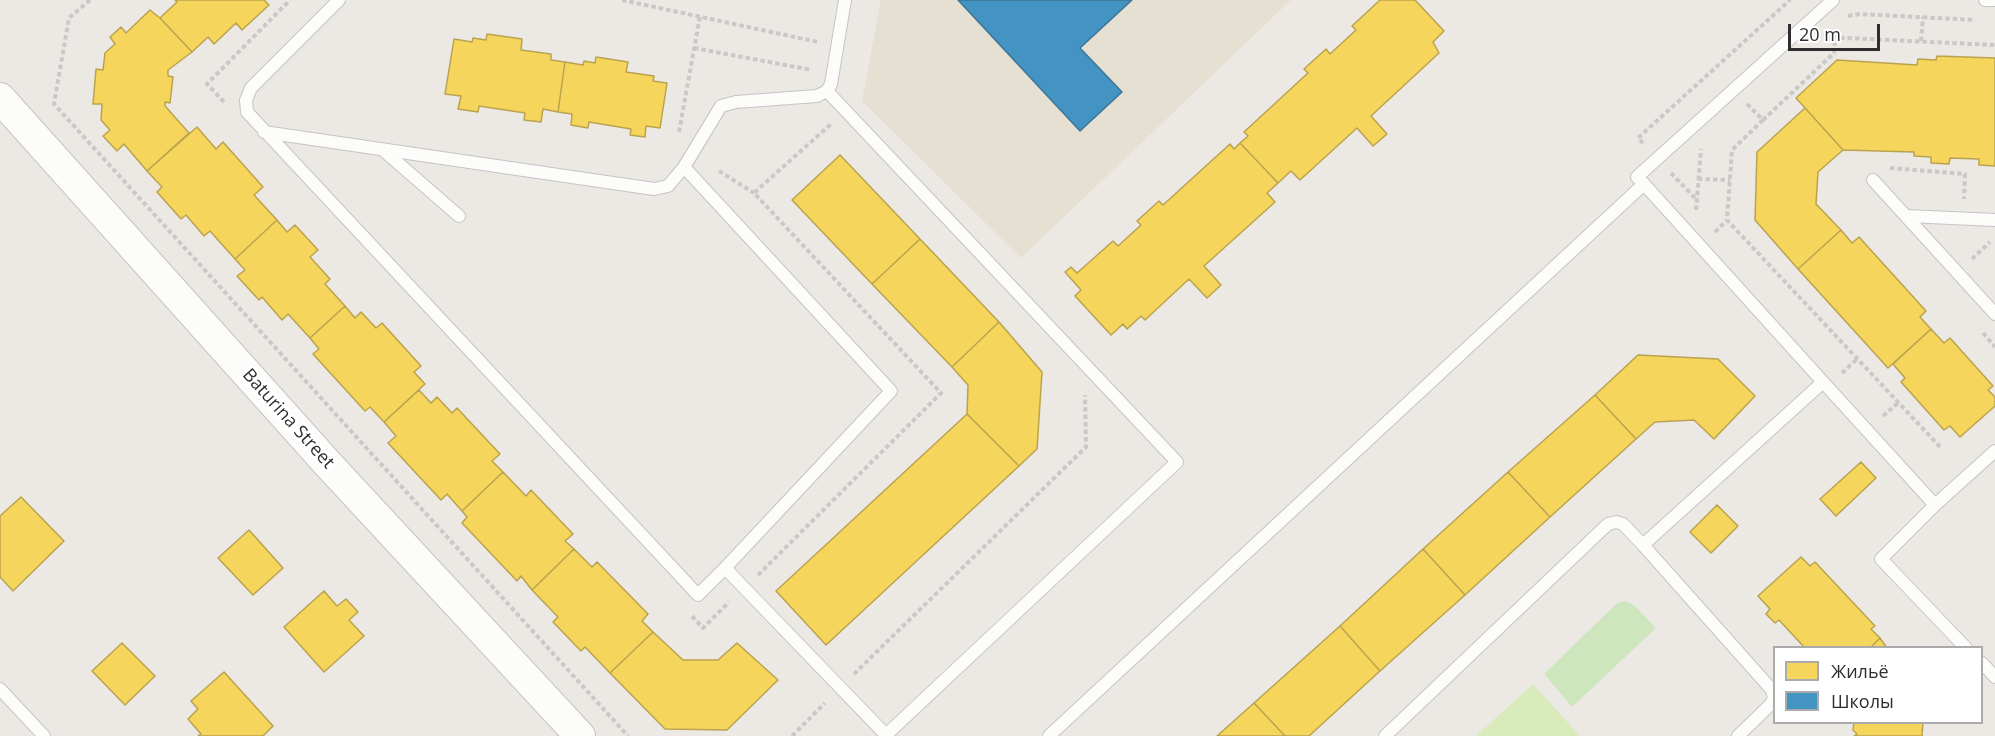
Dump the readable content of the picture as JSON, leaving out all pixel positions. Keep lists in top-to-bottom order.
{
  "streets": {
    "street": ["Baturina Street"]
  },
  "legend": ["Жильё", "Школы"],
  "scale_bar": "20 m"
}
